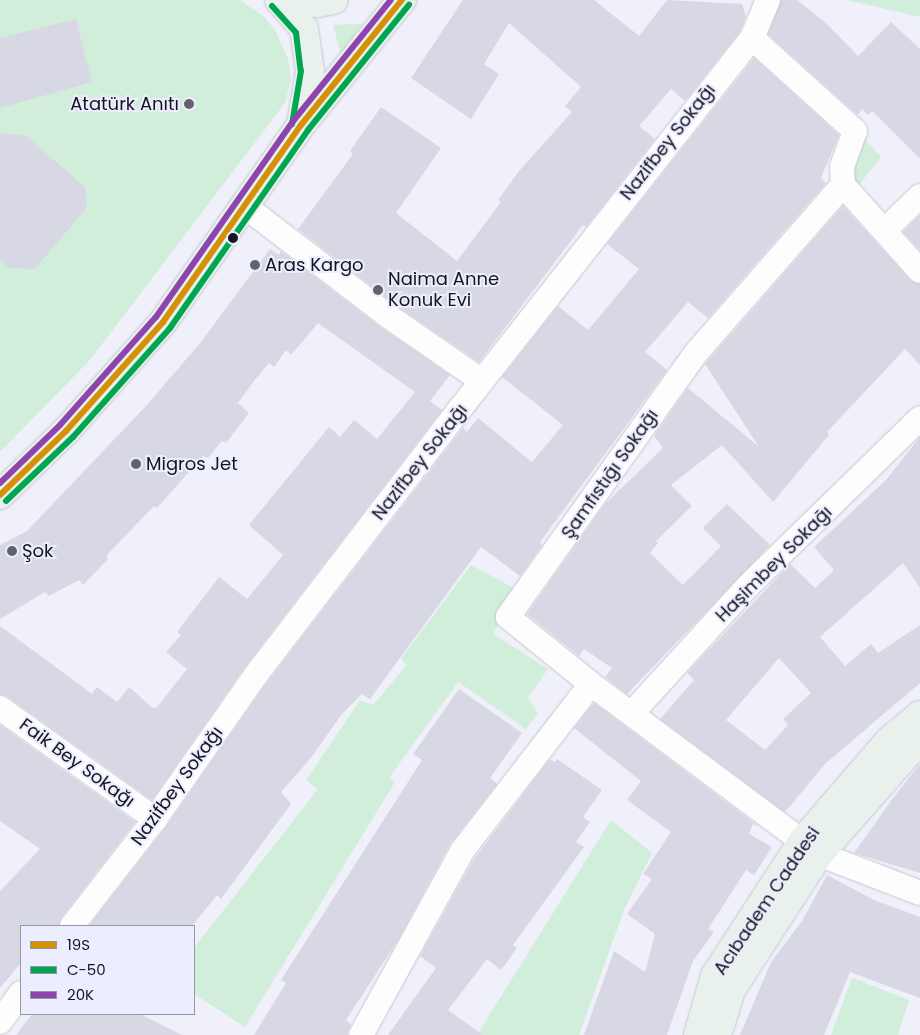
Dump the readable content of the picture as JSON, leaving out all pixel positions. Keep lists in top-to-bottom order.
{
  "streets": {
    "main road": ["Acıbadem Caddesi"],
    "street": [
      "Nazifbey Sokağı",
      "Şamfıstığı Sokağı",
      "Haşimbey Sokağı",
      "Faik Bey Sokağı"
    ]
  },
  "crossings": [
    ["Nazifbey Sokağı", "Faik Bey Sokağı"],
    ["Şamfıstığı Sokağı", "Haşimbey Sokağı"],
    ["Şamfıstığı Sokağı", "Acıbadem Caddesi"]
  ],
  "places": [
    "Atatürk Anıtı",
    "Aras Kargo",
    "Naima Anne Konuk Evi",
    "Migros Jet",
    "Şok"
  ],
  "lines": ["transit line 19S", "transit line 20K", "transit line C-50"],
  "legend": ["19S", "C-50", "20K"]
}
